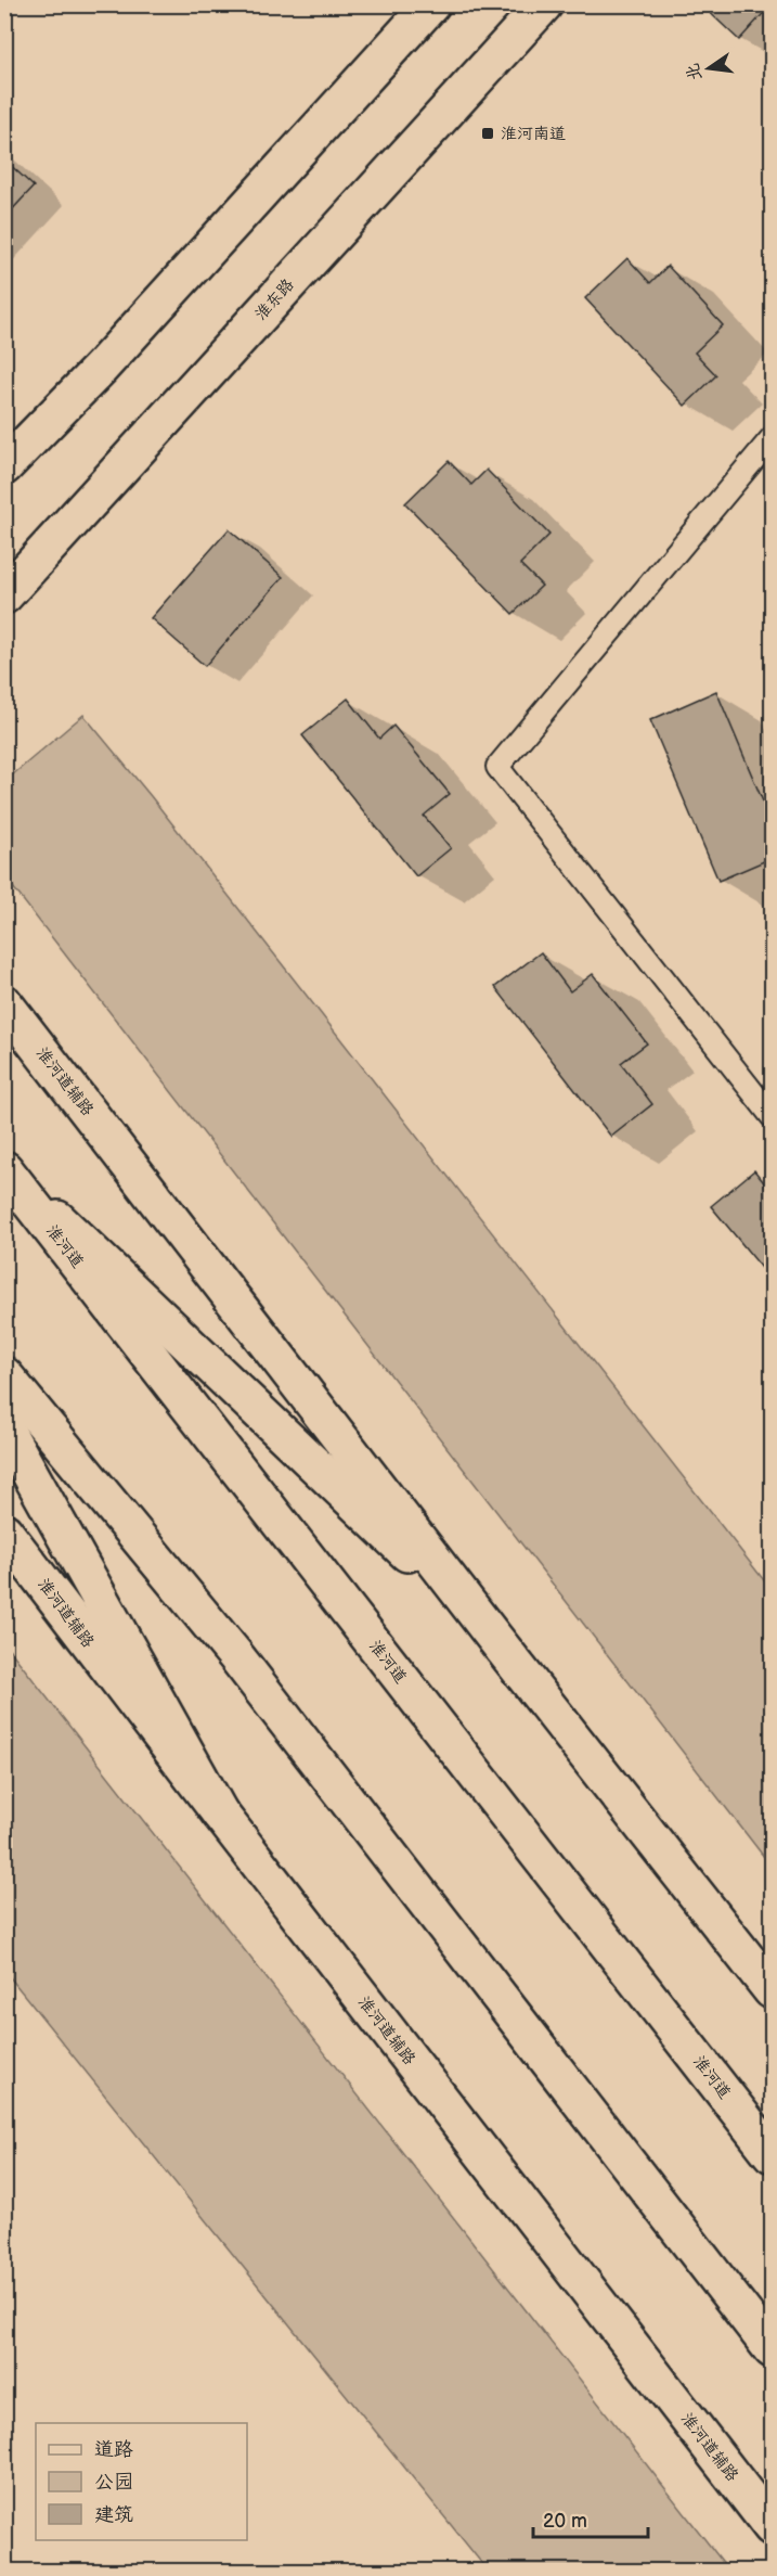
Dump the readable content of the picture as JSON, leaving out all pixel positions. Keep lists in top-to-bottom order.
{
  "streets": {
    "main road": ["淮东路", "淮河道辅路", "淮河道"]
  },
  "places": {
    "transit": ["淮河南道"]
  },
  "legend": ["道路", "公园", "建筑"],
  "scale_bar": "20 m",
  "north": "left"
}
